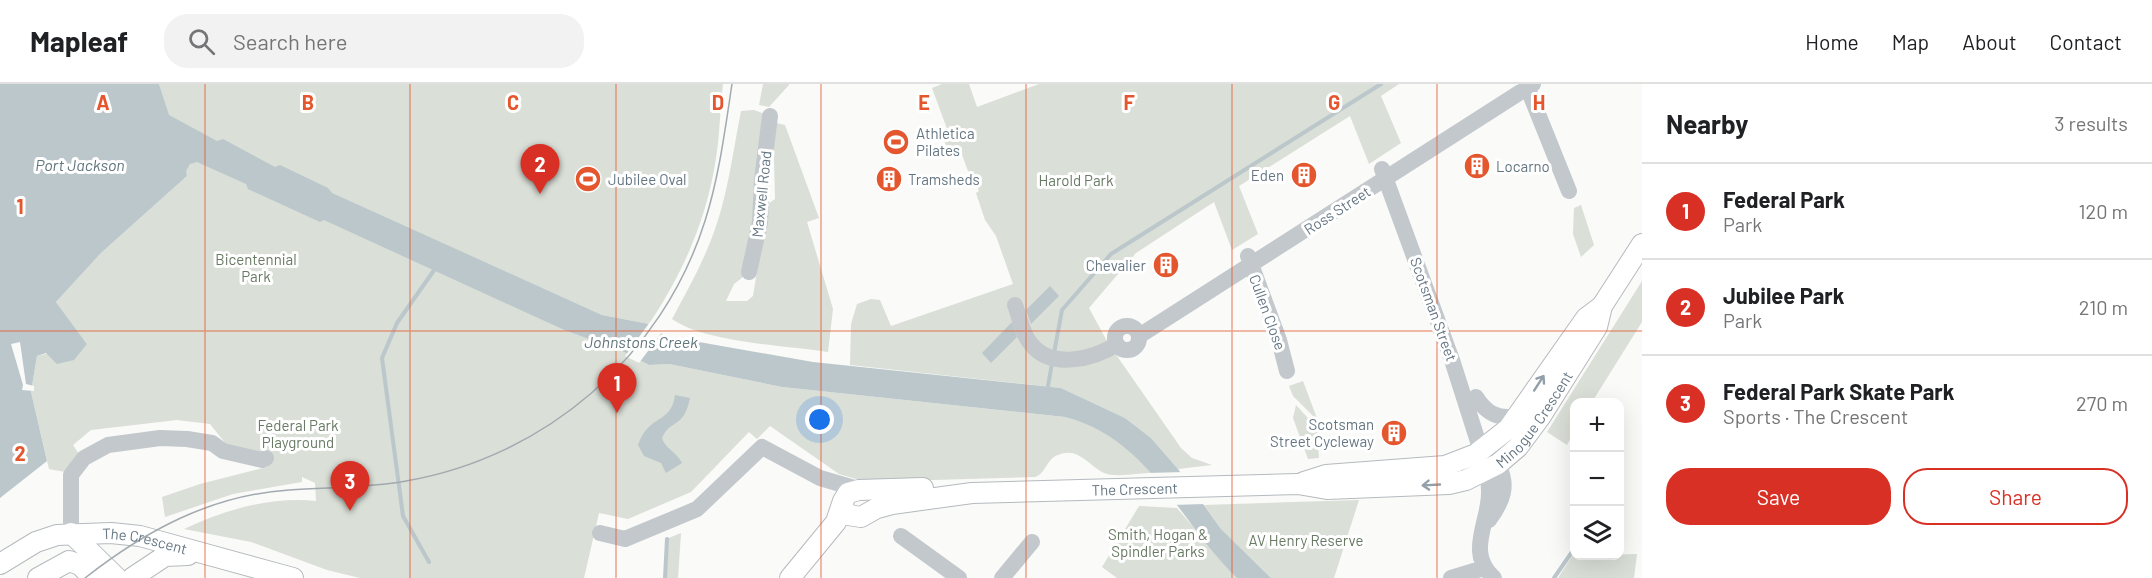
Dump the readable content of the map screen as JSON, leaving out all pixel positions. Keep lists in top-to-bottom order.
{
  "streets": {
    "main road": ["Minogue Crescent", "The Crescent"],
    "street": [
      "Maxwell Road",
      "Ross Street",
      "Scotsman Street",
      "Cullen Close"
    ]
  },
  "crossings": [
    ["Ross Street", "Scotsman Street"],
    ["Ross Street", "Cullen Close"],
    ["Scotsman Street", "Minogue Crescent"],
    ["Scotsman Street", "The Crescent"],
    ["Minogue Crescent", "The Crescent"]
  ],
  "water": ["Port Jackson", "Johnstons Creek"],
  "parks": [
    "Harold Park",
    "Bicentennial Park",
    "Federal Park Playground",
    "Smith, Hogan & Spindler Parks",
    "AV Henry Reserve"
  ],
  "places": {
    "sports": ["Athletica Pilates", "Jubilee Oval"],
    "building": [
      "Locarno",
      "Eden",
      "Tramsheds",
      "Chevalier",
      "Scotsman Street Cycleway"
    ]
  },
  "page": {
    "header": "Mapleaf",
    "search": "Search here",
    "nav": [
      "Home",
      "Map",
      "About",
      "Contact"
    ],
    "heading": ["Nearby", "3 results"],
    "pins": ["2", "1", "3"],
    "list": [
      {
        "mark": "1",
        "name": "Federal Park",
        "note": "Park",
        "value": "120 m"
      },
      {
        "mark": "2",
        "name": "Jubilee Park",
        "note": "Park",
        "value": "210 m"
      },
      {
        "mark": "3",
        "name": "Federal Park Skate Park",
        "note": "Sports · The Crescent",
        "value": "270 m"
      }
    ],
    "map_buttons": ["+", "−"],
    "buttons": ["Save", "Share"]
  },
  "grid": {
    "columns": [
      "A",
      "B",
      "C",
      "D",
      "E",
      "F",
      "G",
      "H"
    ],
    "rows": ["1", "2"]
  }
}
